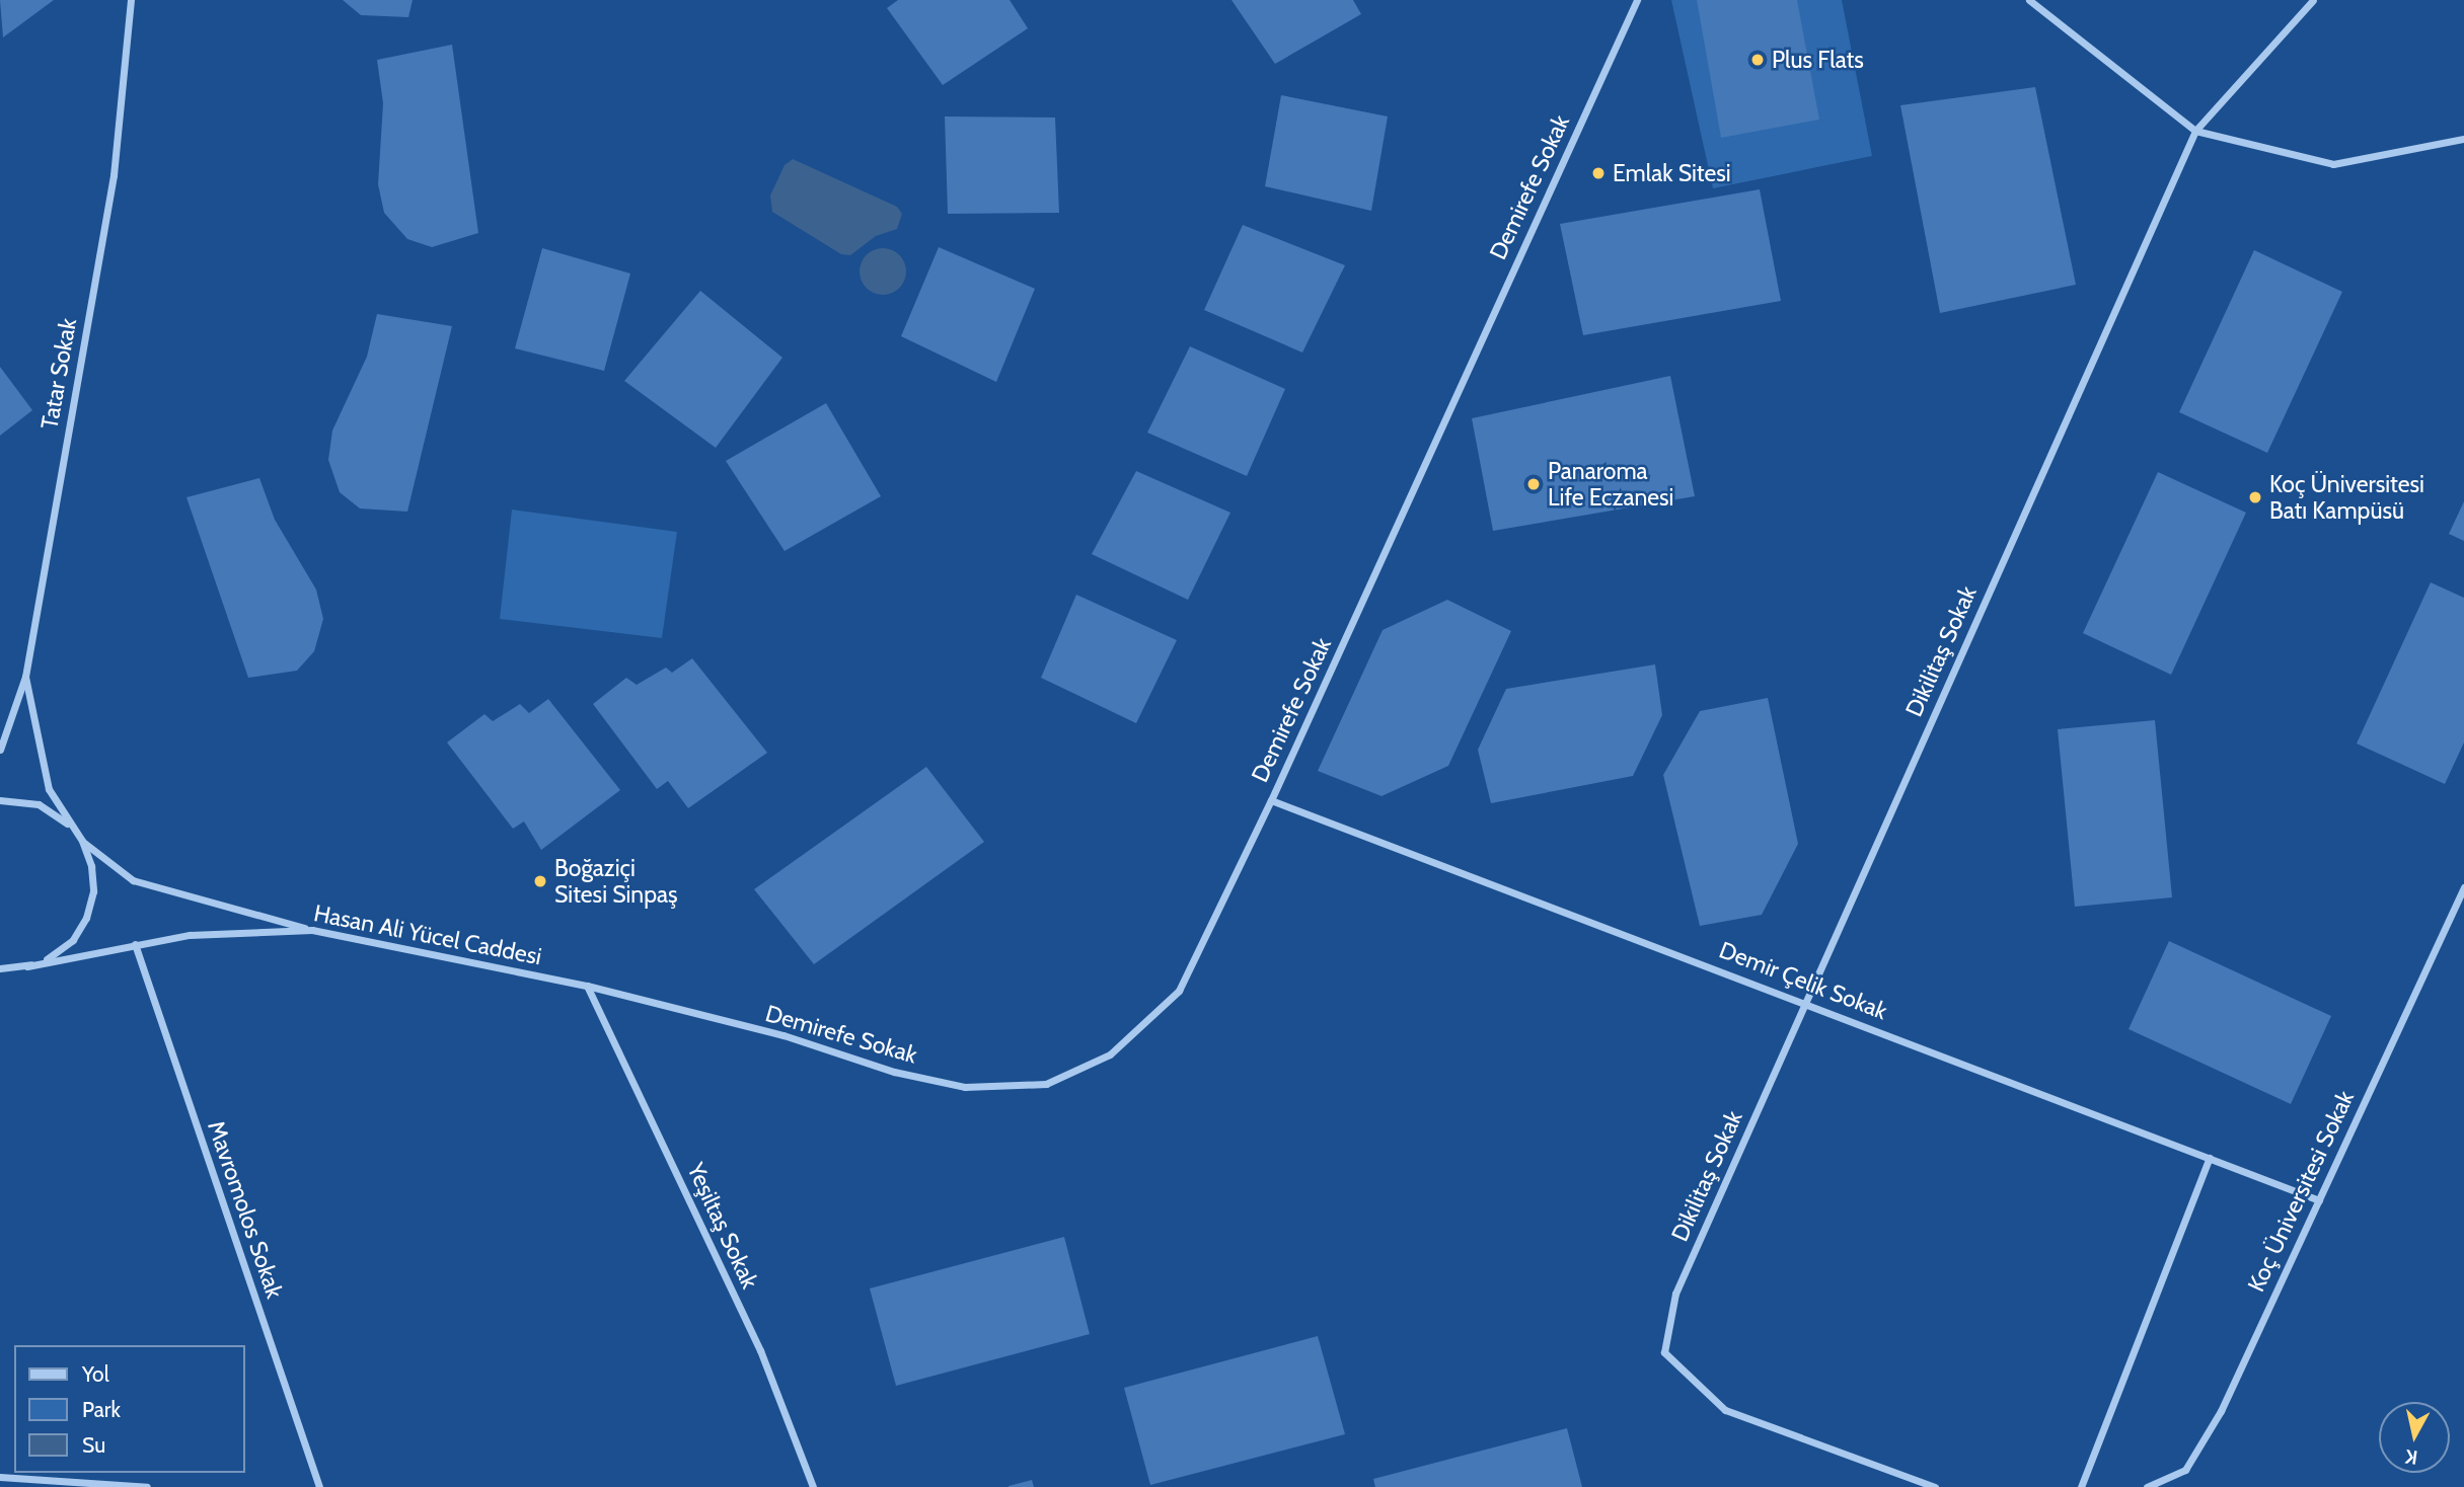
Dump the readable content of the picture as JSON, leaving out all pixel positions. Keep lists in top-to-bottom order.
{
  "streets": {
    "street": [
      "Demirefe Sokak",
      "Tatar Sokak",
      "Dikilitaş Sokak",
      "Hasan Ali Yücel Caddesi",
      "Demir Çelik Sokak",
      "Koç Üniversitesi Sokak",
      "Mavromolos Sokak",
      "Yeşiltaş Sokak"
    ]
  },
  "crossings": [
    ["Demirefe Sokak", "Hasan Ali Yücel Caddesi"],
    ["Demirefe Sokak", "Demir Çelik Sokak"],
    ["Dikilitaş Sokak", "Demir Çelik Sokak"],
    ["Hasan Ali Yücel Caddesi", "Mavromolos Sokak"],
    ["Hasan Ali Yücel Caddesi", "Yeşiltaş Sokak"],
    ["Demir Çelik Sokak", "Koç Üniversitesi Sokak"]
  ],
  "places": [
    "Plus Flats",
    "Emlak Sitesi",
    "Panaroma Life Eczanesi",
    "Koç Üniversitesi Batı Kampüsü",
    "Boğaziçi Sitesi Sinpaş"
  ],
  "legend": ["Yol", "Park", "Su"],
  "north": "bottom"
}
